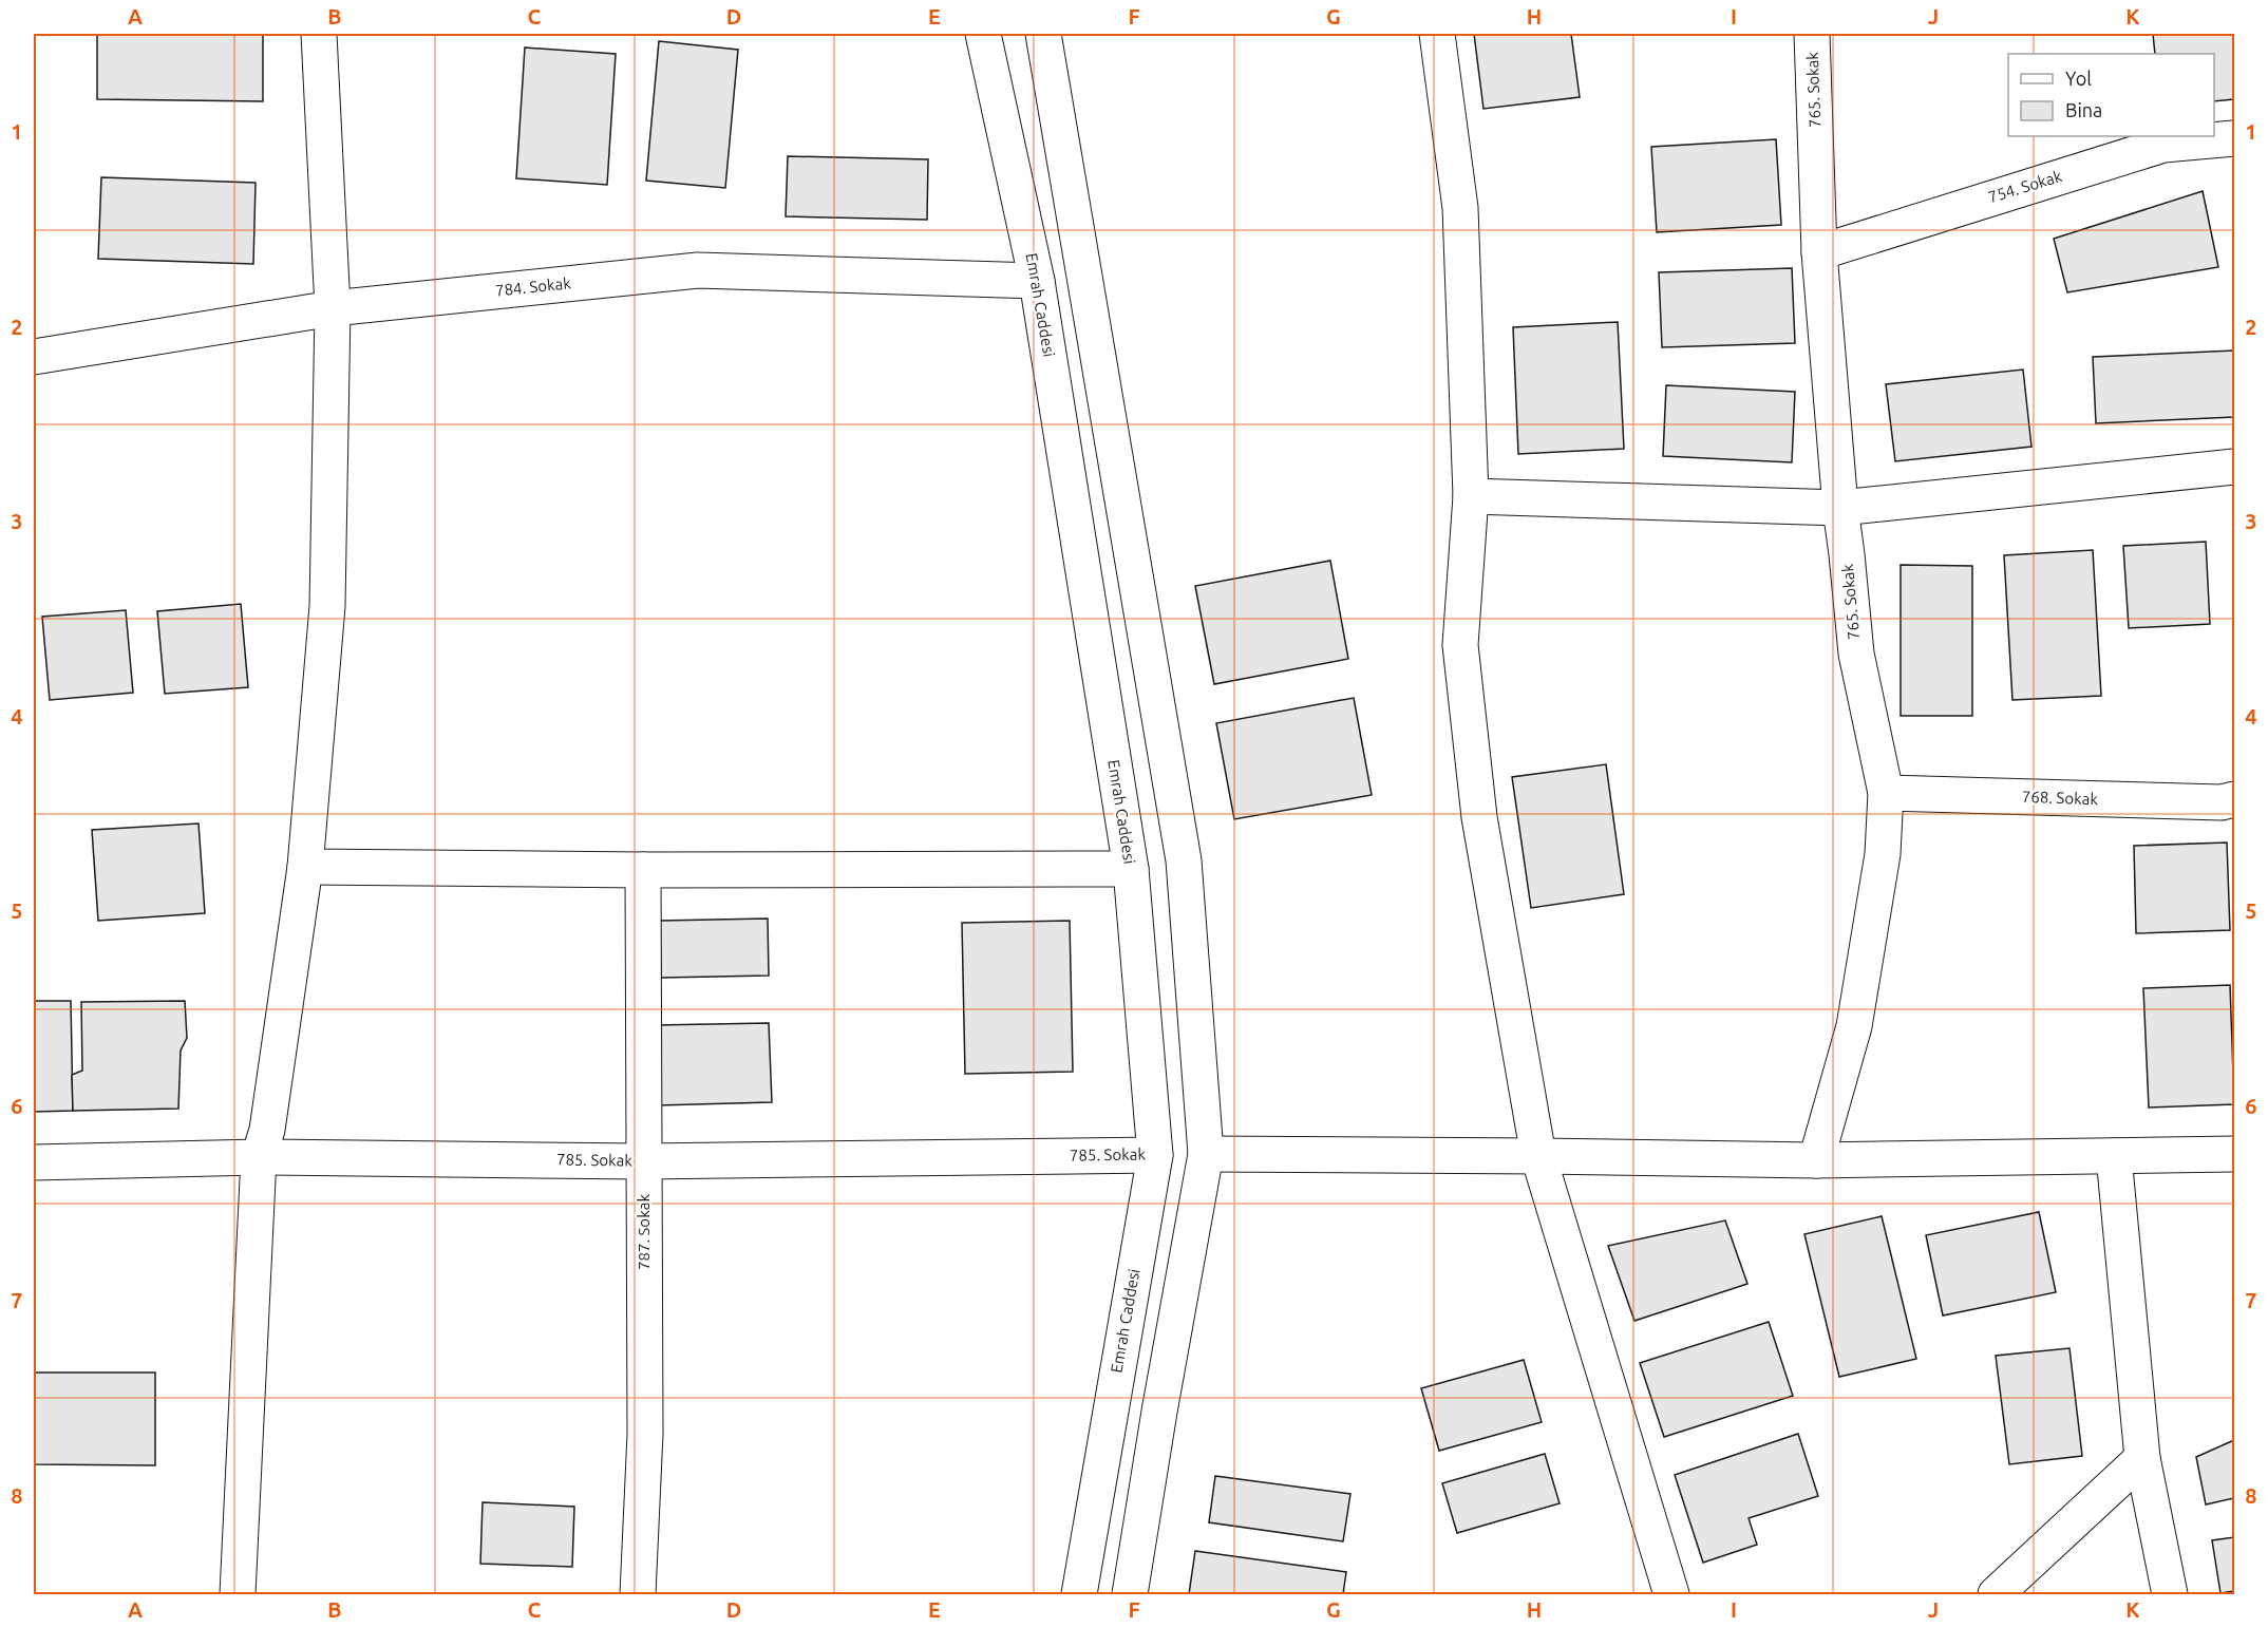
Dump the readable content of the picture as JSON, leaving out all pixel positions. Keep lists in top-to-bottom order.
{
  "streets": {
    "street": [
      "765. Sokak",
      "754. Sokak",
      "784. Sokak",
      "Emrah Caddesi",
      "768. Sokak",
      "785. Sokak",
      "787. Sokak"
    ]
  },
  "crossings": [
    ["765. Sokak", "754. Sokak"],
    ["765. Sokak", "768. Sokak"],
    ["784. Sokak", "Emrah Caddesi"],
    ["Emrah Caddesi", "785. Sokak"],
    ["785. Sokak", "787. Sokak"]
  ],
  "legend": ["Yol", "Bina"],
  "grid": {
    "columns": [
      "A",
      "B",
      "C",
      "D",
      "E",
      "F",
      "G",
      "H",
      "I",
      "J",
      "K"
    ],
    "rows": [
      "1",
      "2",
      "3",
      "4",
      "5",
      "6",
      "7",
      "8"
    ]
  }
}
